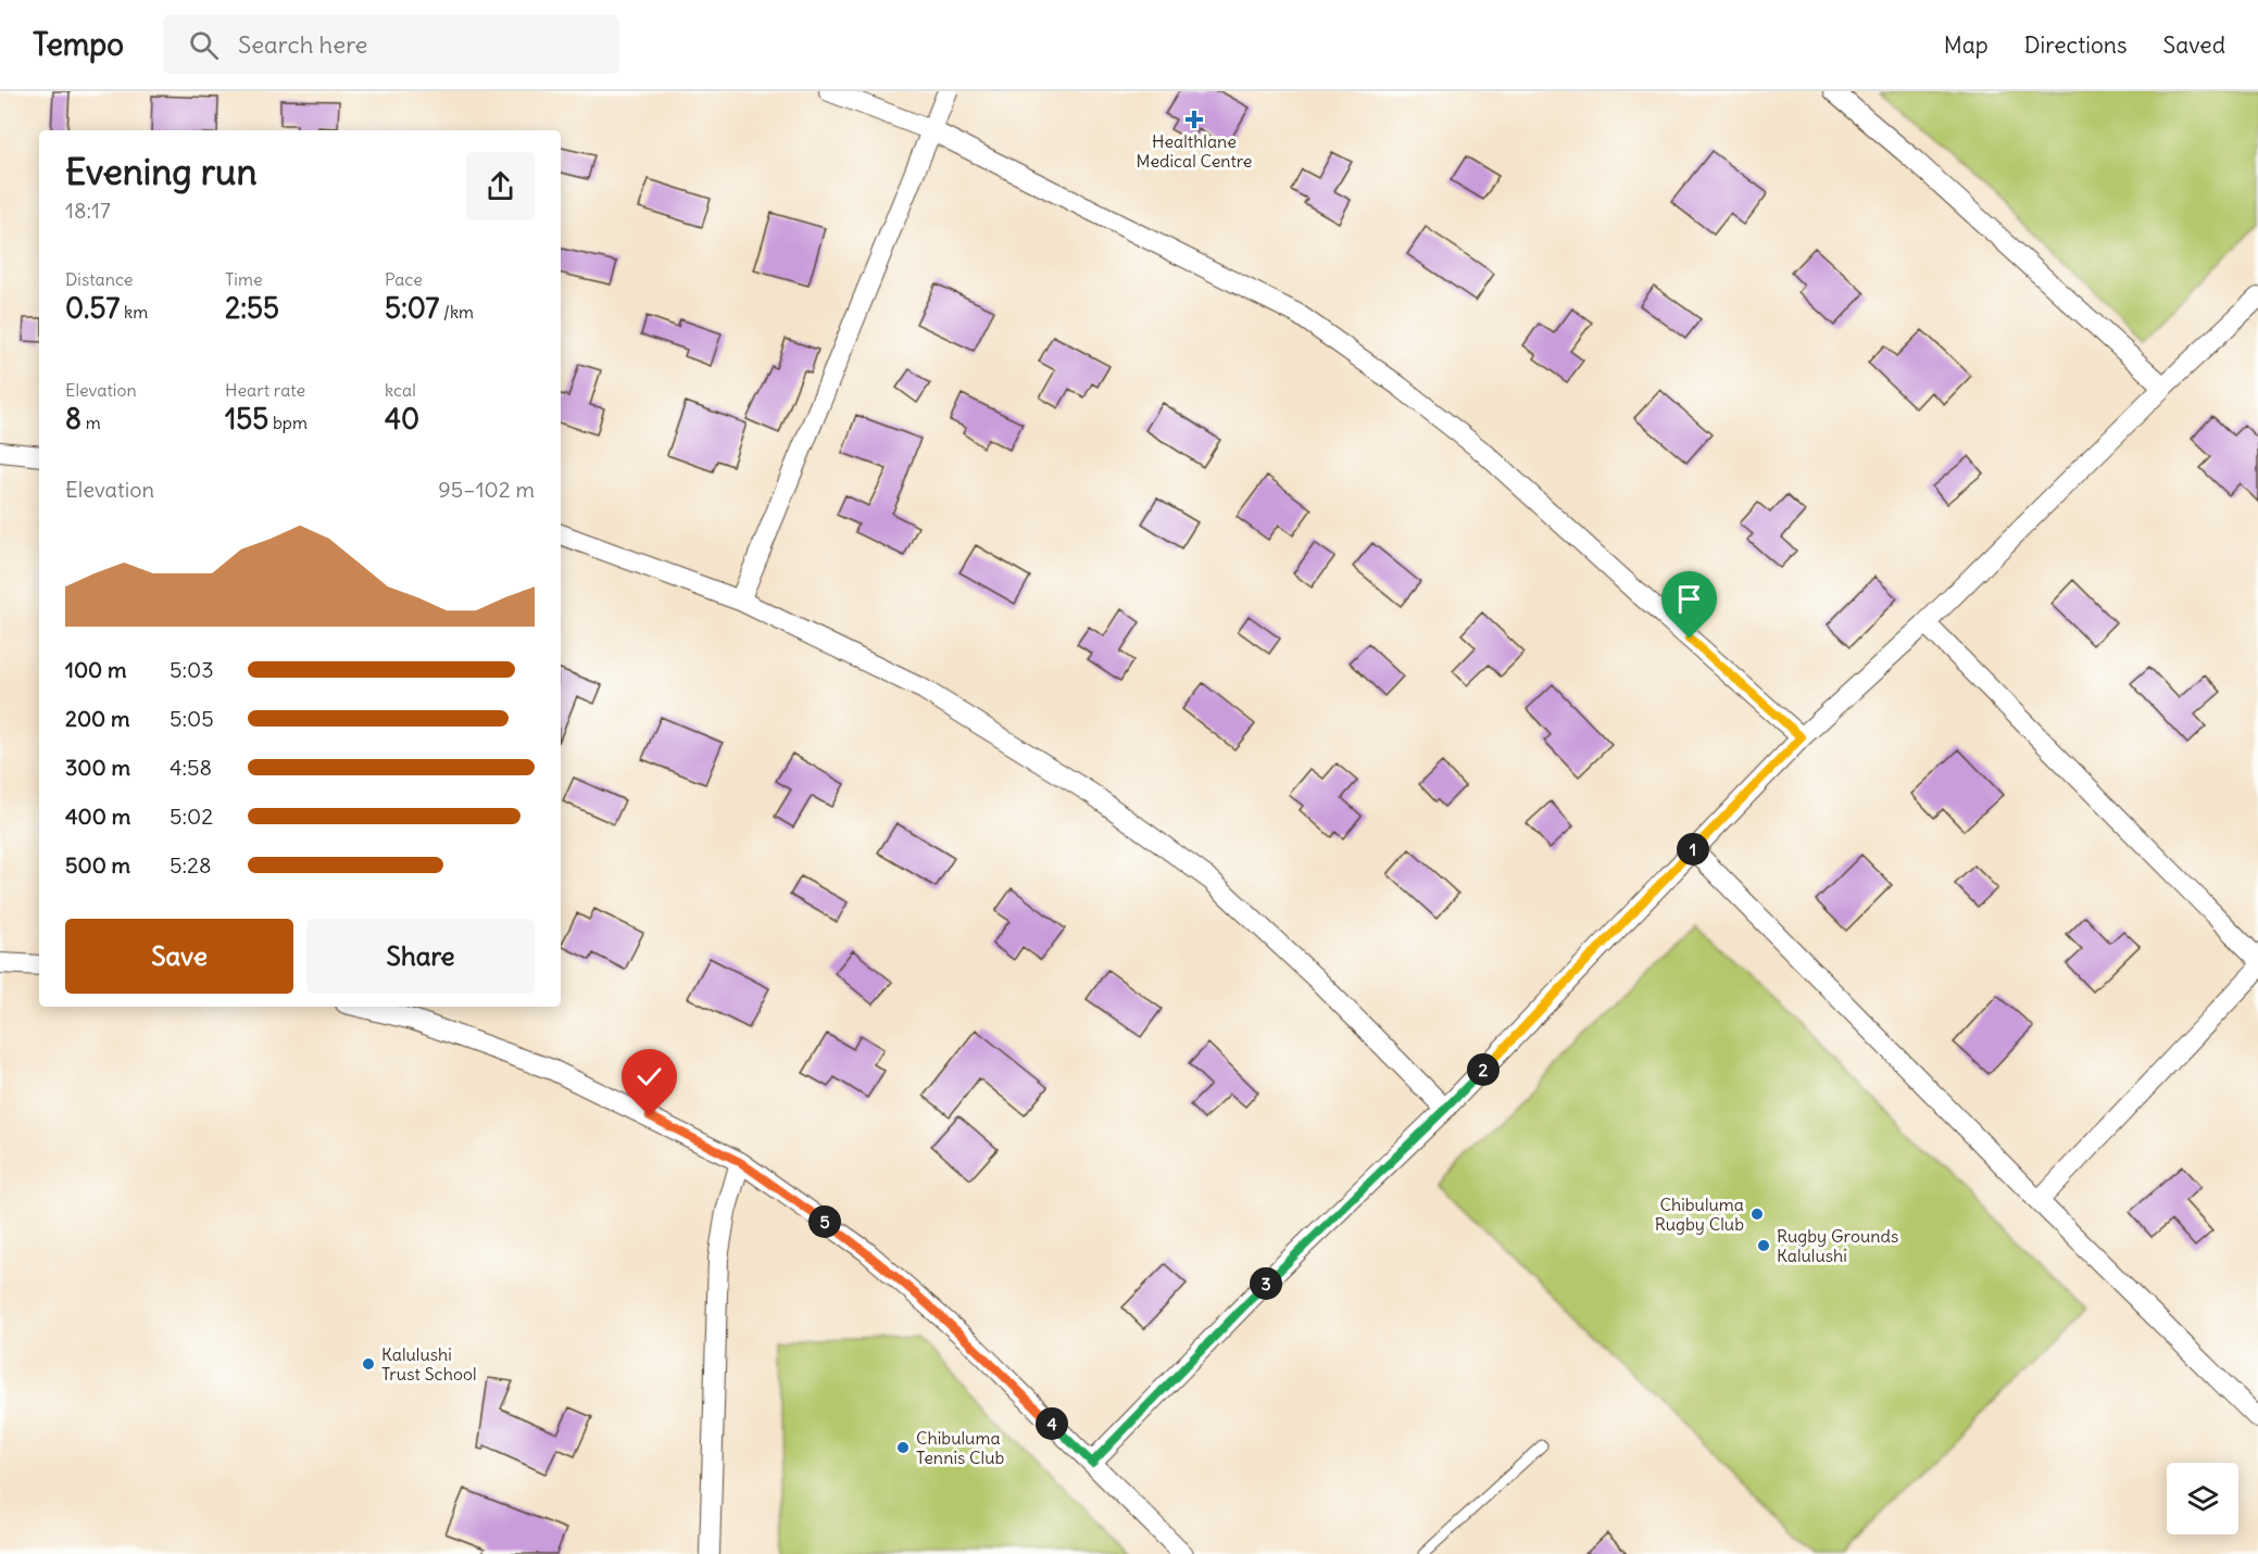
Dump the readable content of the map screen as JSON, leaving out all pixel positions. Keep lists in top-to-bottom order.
{
  "places": {
    "health": ["Healthlane Medical Centre"],
    "other": [
      "Chibuluma Rugby Club",
      "Rugby Grounds Kalulushi",
      "Kalulushi Trust School",
      "Chibuluma Tennis Club"
    ]
  },
  "page": {
    "header": "Tempo",
    "search": "Search here",
    "nav": ["Map", "Directions", "Saved"],
    "heading": ["Evening run", "18:17"],
    "stats": [
      ["Distance", "0.57 km"],
      ["Time", "2:55"],
      ["Pace", "5:07 /km"],
      ["Elevation", "8 m"],
      ["Heart rate", "155 bpm"],
      ["kcal", "40"]
    ],
    "chart": ["Elevation", "95–102 m"],
    "list": [
      {
        "name": "100 m",
        "note": "5:03"
      },
      {
        "name": "200 m",
        "note": "5:05"
      },
      {
        "name": "300 m",
        "note": "4:58"
      },
      {
        "name": "400 m",
        "note": "5:02"
      },
      {
        "name": "500 m",
        "note": "5:28"
      }
    ],
    "pins": [
      "1",
      "2",
      "5",
      "3",
      "4"
    ],
    "buttons": ["Save", "Share"]
  }
}
